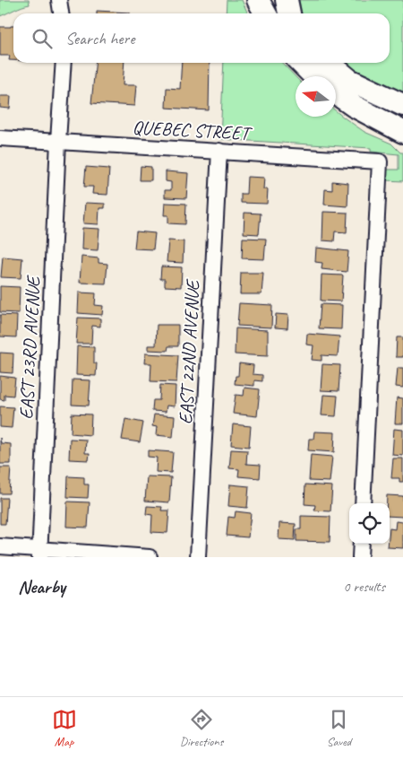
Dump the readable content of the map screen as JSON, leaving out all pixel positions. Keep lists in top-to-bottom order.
{
  "streets": {
    "street": ["QUEBEC STREET", "EAST 23RD AVENUE", "EAST 22ND AVENUE"]
  },
  "crossings": [
    ["QUEBEC STREET", "EAST 23RD AVENUE"],
    ["QUEBEC STREET", "EAST 22ND AVENUE"]
  ],
  "north": "left",
  "page": {
    "search": "Search here",
    "heading": ["Nearby", "0 results"],
    "nav": ["Map", "Directions", "Saved"]
  }
}
